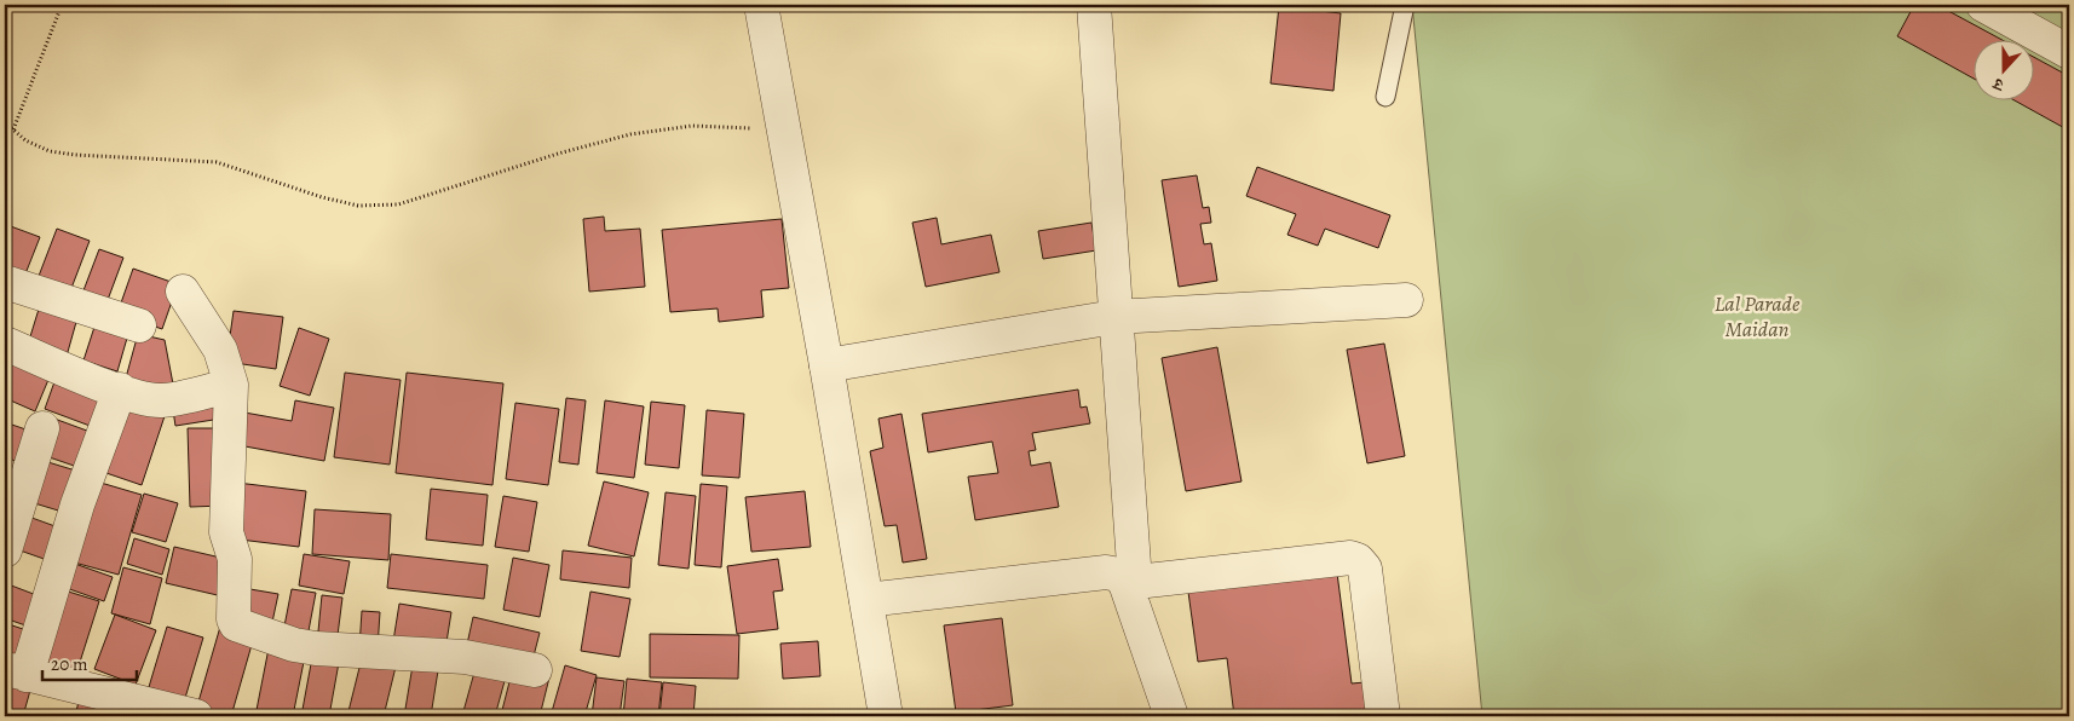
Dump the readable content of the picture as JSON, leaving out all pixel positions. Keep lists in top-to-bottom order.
{
  "parks": ["Lal Parade Maidan"],
  "scale_bar": "20 m",
  "north": "bottom"
}
